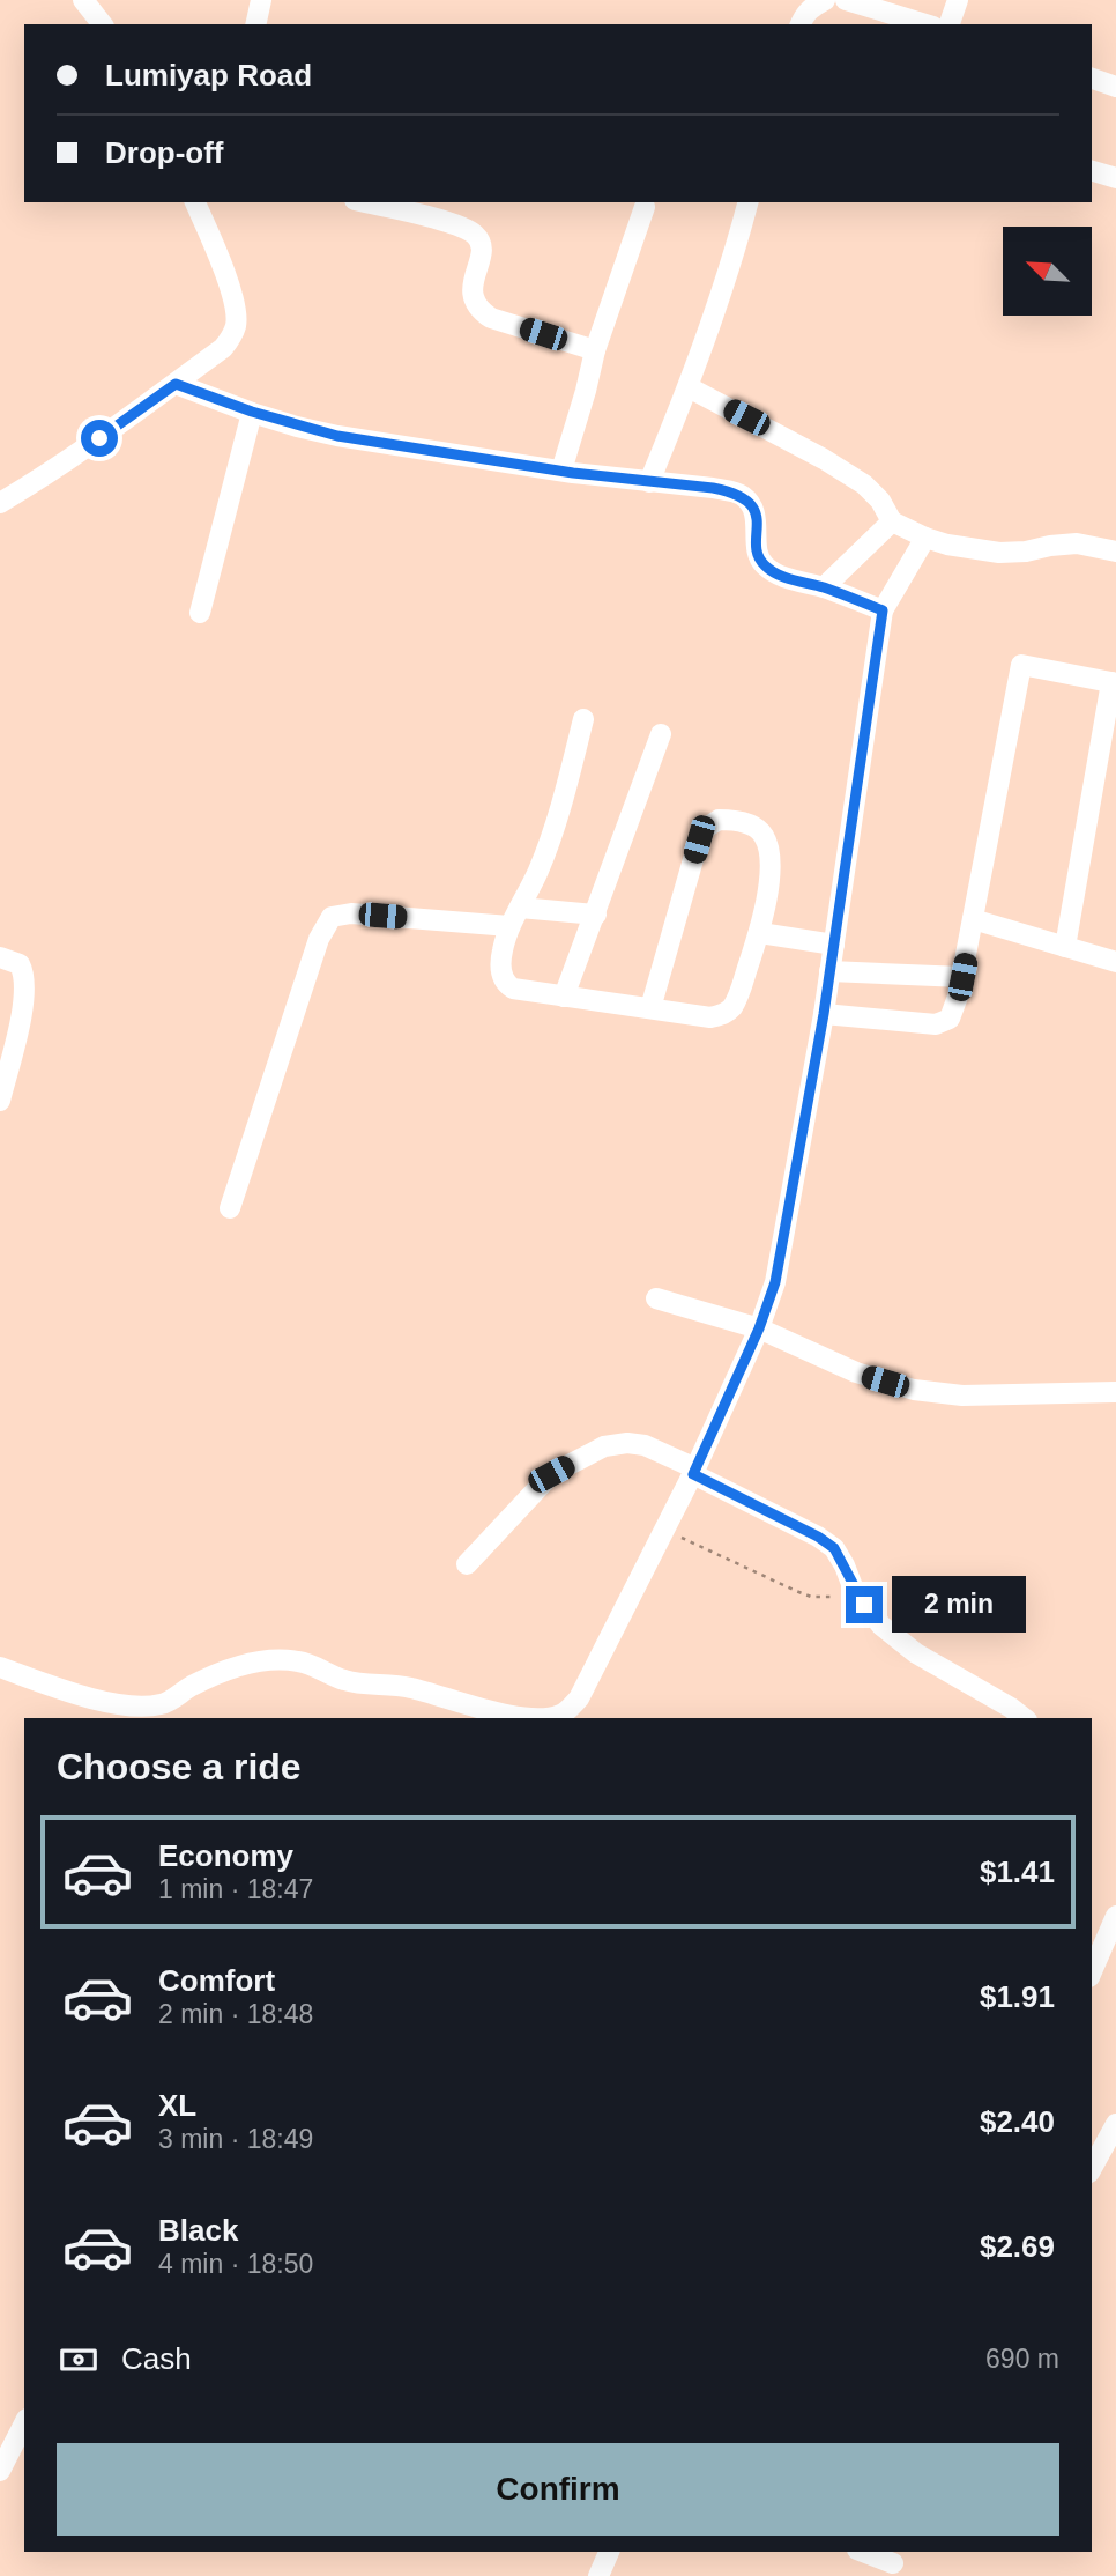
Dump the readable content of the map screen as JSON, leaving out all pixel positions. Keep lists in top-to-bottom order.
{
  "north": "top left",
  "page": {
    "banner": ["Lumiyap Road", "Drop-off"],
    "bubble": "2 min",
    "heading": "Choose a ride",
    "list": [
      {
        "name": "Economy",
        "note": "1 min · 18:47",
        "value": "$1.41"
      },
      {
        "name": "Comfort",
        "note": "2 min · 18:48",
        "value": "$1.91"
      },
      {
        "name": "XL",
        "note": "3 min · 18:49",
        "value": "$2.40"
      },
      {
        "name": "Black",
        "note": "4 min · 18:50",
        "value": "$2.69"
      }
    ],
    "pay": ["Cash", "690 m"],
    "buttons": "Confirm"
  }
}
